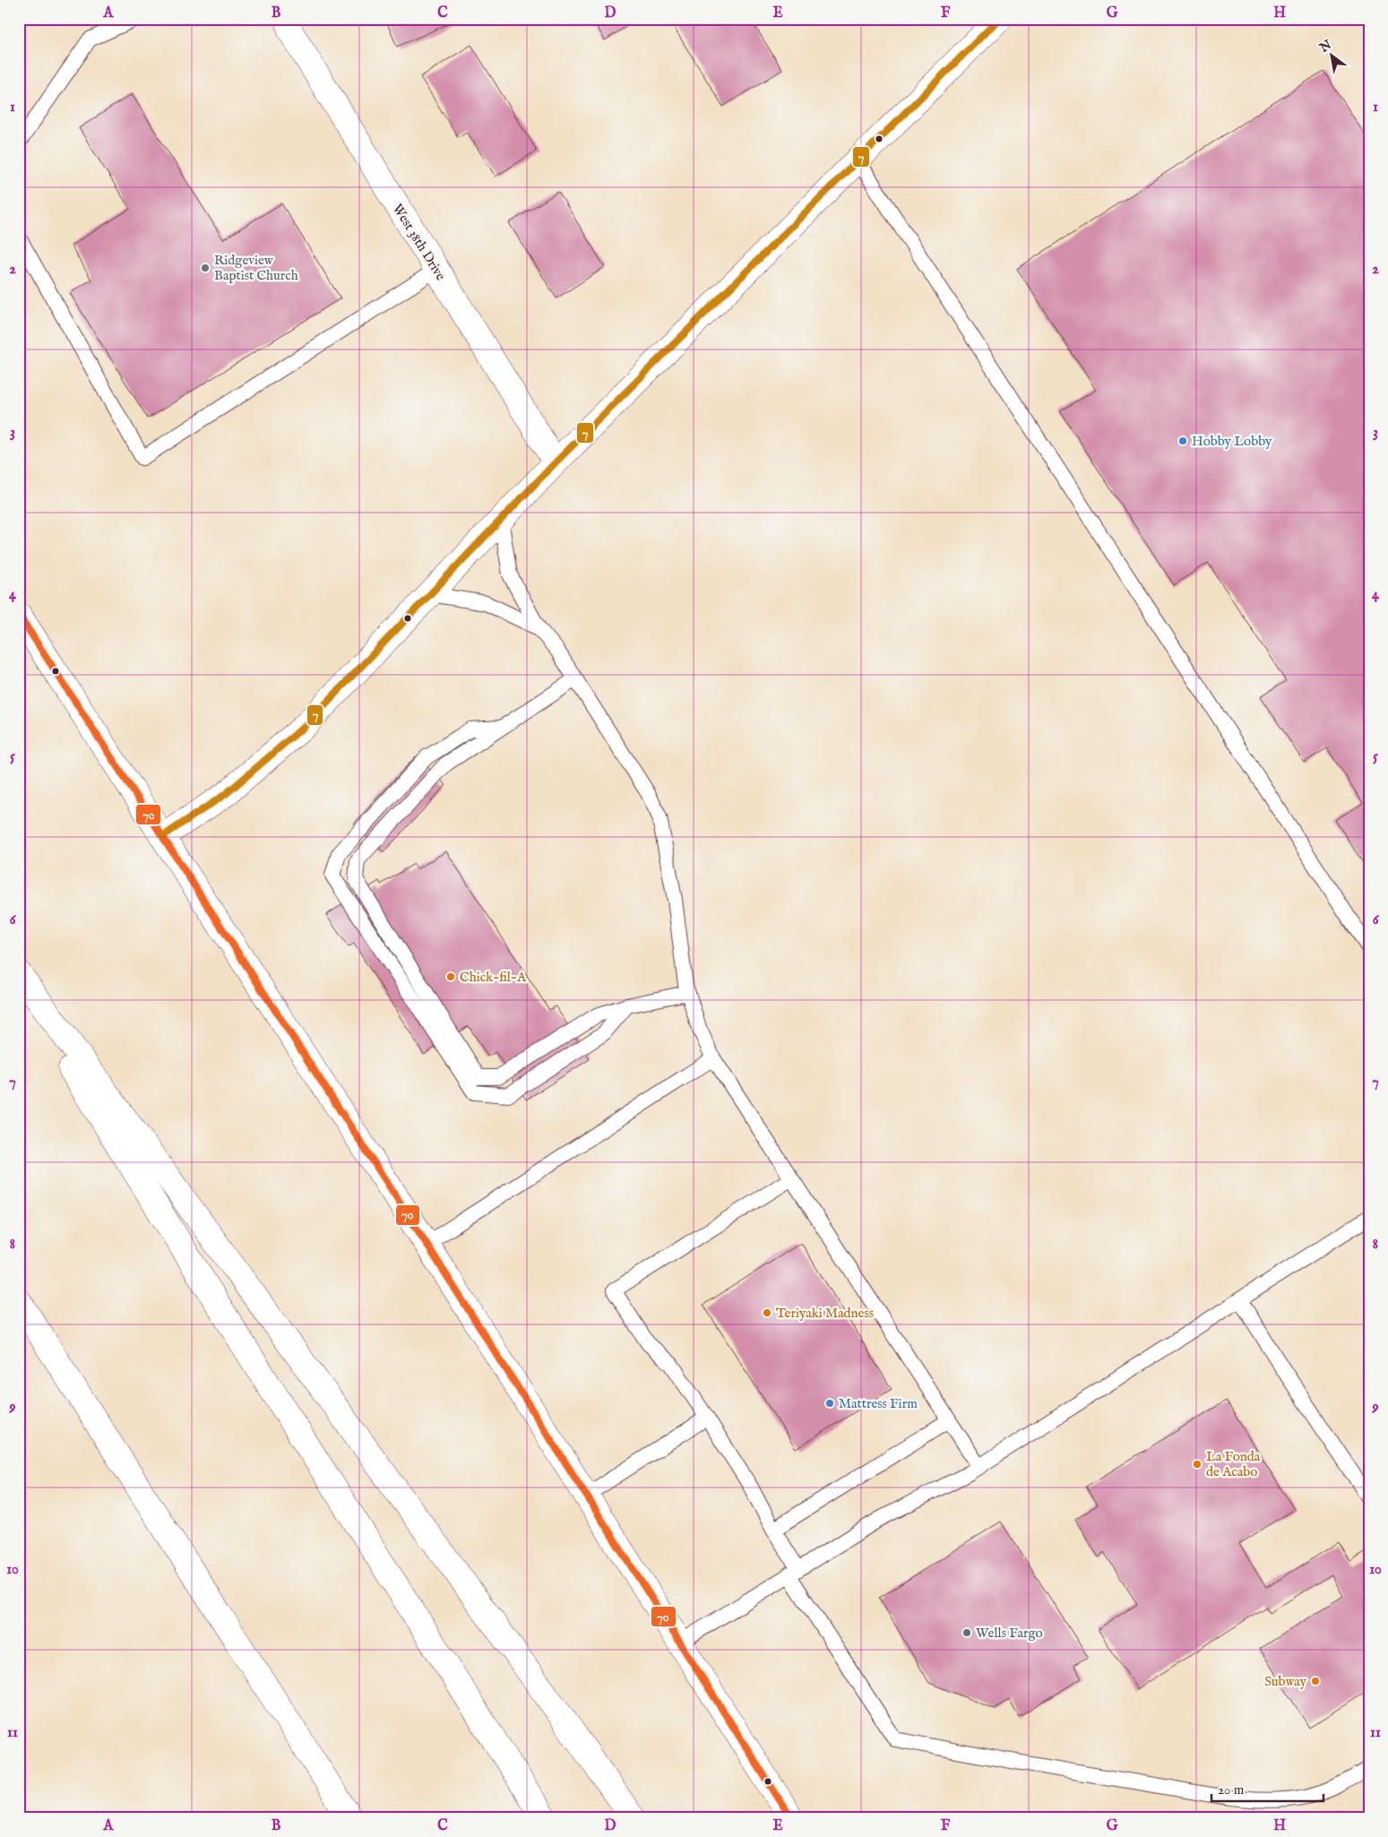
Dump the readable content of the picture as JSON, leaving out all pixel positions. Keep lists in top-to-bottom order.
{
  "streets": {
    "main road": ["West 38th Drive"]
  },
  "places": [
    "Ridgeview Baptist Church",
    "Hobby Lobby",
    "Chick-fil-A",
    "Teriyaki Madness",
    "Mattress Firm",
    "La Fonda de Acabo",
    "Wells Fargo",
    "Subway"
  ],
  "lines": ["transit line 7", "transit line 70"],
  "scale_bar": "20 m",
  "north": "top left",
  "grid": {
    "columns": [
      "A",
      "B",
      "C",
      "D",
      "E",
      "F",
      "G",
      "H"
    ],
    "rows": [
      "1",
      "2",
      "3",
      "4",
      "5",
      "6",
      "7",
      "8",
      "9",
      "10",
      "11"
    ]
  }
}
